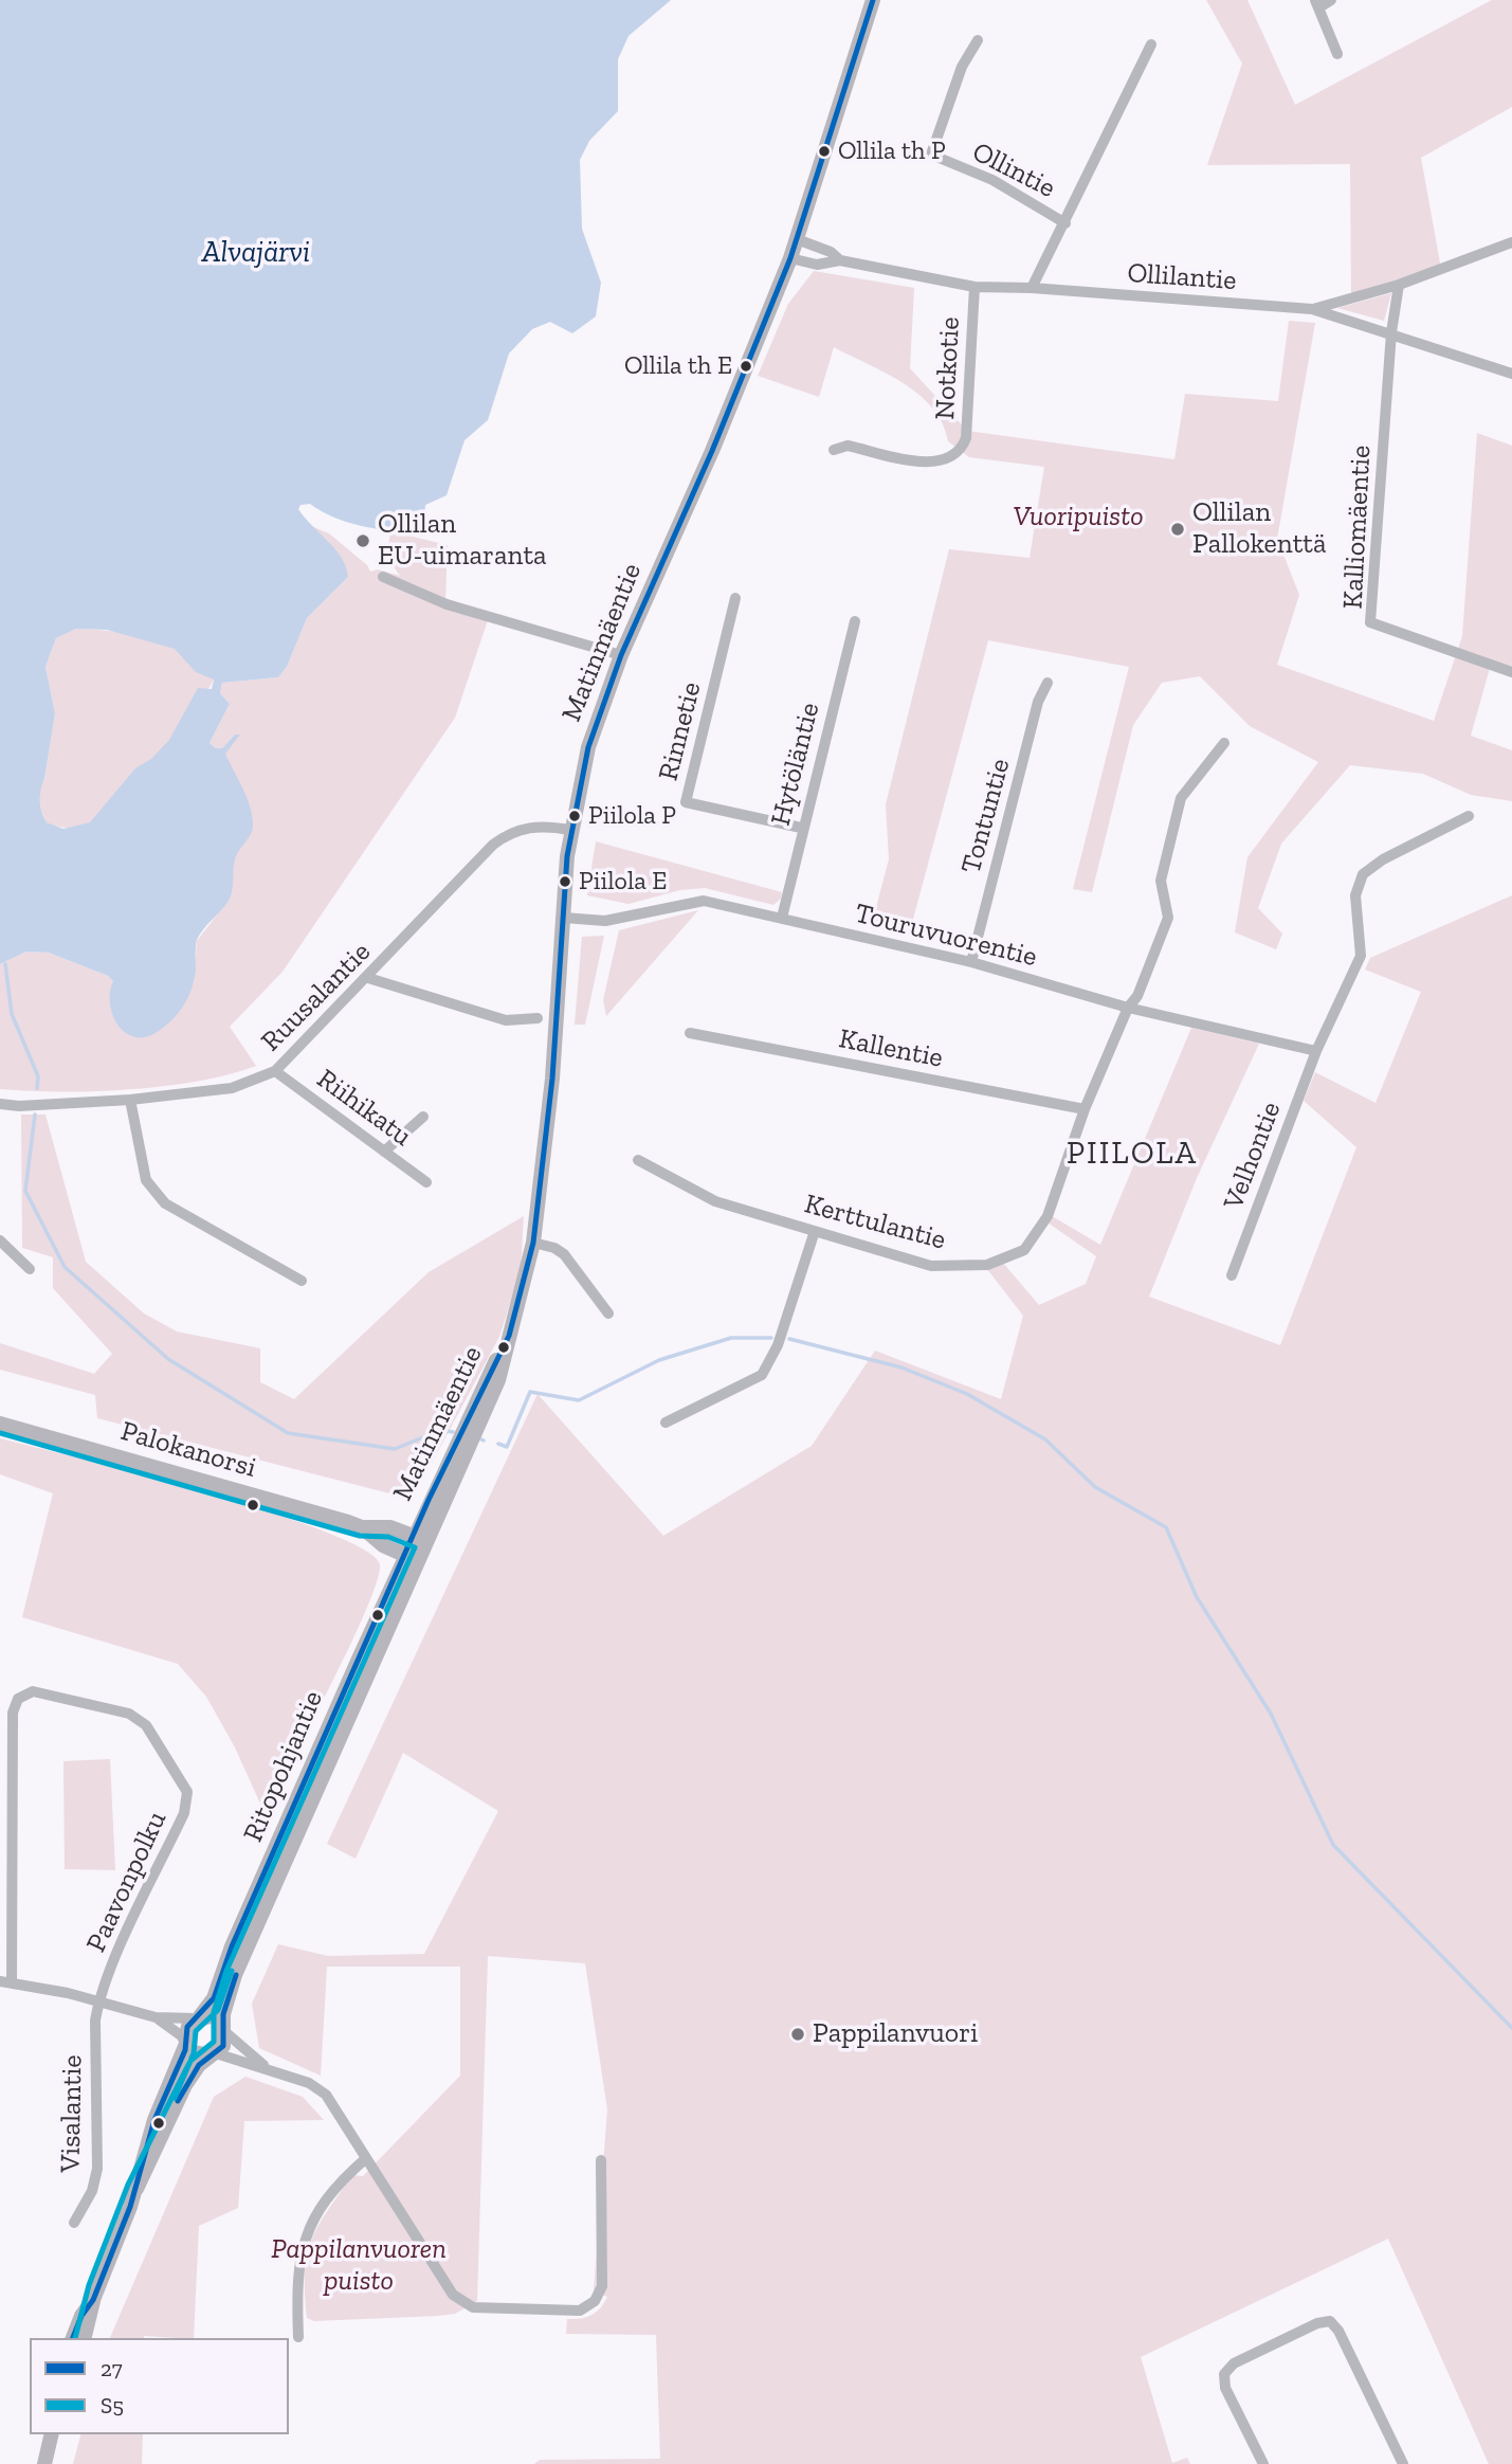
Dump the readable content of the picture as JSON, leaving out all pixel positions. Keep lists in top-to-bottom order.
{
  "streets": {
    "main road": ["Matinmäentie", "Palokanorsi", "Ritopohjantie"],
    "street": [
      "Ollintie",
      "Ollilantie",
      "Notkotie",
      "Kalliomäentie",
      "Rinnetie",
      "Hytöläntie",
      "Tontuntie",
      "Touruvuorentie",
      "Ruusalantie",
      "Kallentie",
      "Riihikatu",
      "Velhontie",
      "Kerttulantie",
      "Paavonpolku",
      "Visalantie"
    ]
  },
  "crossings": [
    ["Ollilantie", "Notkotie"],
    ["Ollilantie", "Kalliomäentie"],
    ["Ollilantie", "Matinmäentie"],
    ["Matinmäentie", "Touruvuorentie"],
    ["Matinmäentie", "Ruusalantie"],
    ["Matinmäentie", "Palokanorsi"],
    ["Matinmäentie", "Ritopohjantie"],
    ["Rinnetie", "Hytöläntie"],
    ["Hytöläntie", "Touruvuorentie"],
    ["Tontuntie", "Touruvuorentie"],
    ["Touruvuorentie", "Velhontie"],
    ["Touruvuorentie", "Kerttulantie"],
    ["Ruusalantie", "Riihikatu"],
    ["Kallentie", "Kerttulantie"],
    ["Palokanorsi", "Ritopohjantie"],
    ["Paavonpolku", "Visalantie"]
  ],
  "districts": ["PIILOLA"],
  "water": ["Alvajärvi"],
  "parks": ["Vuoripuisto", "Pappilanvuoren puisto"],
  "places": [
    "Ollila th P",
    "Ollila th E",
    "Ollilan Pallokenttä",
    "Ollilan EU-uimaranta",
    "Piilola P",
    "Piilola E",
    "Pappilanvuori"
  ],
  "lines": ["transit line 27", "transit line S5"],
  "legend": ["27", "S5"]
}
